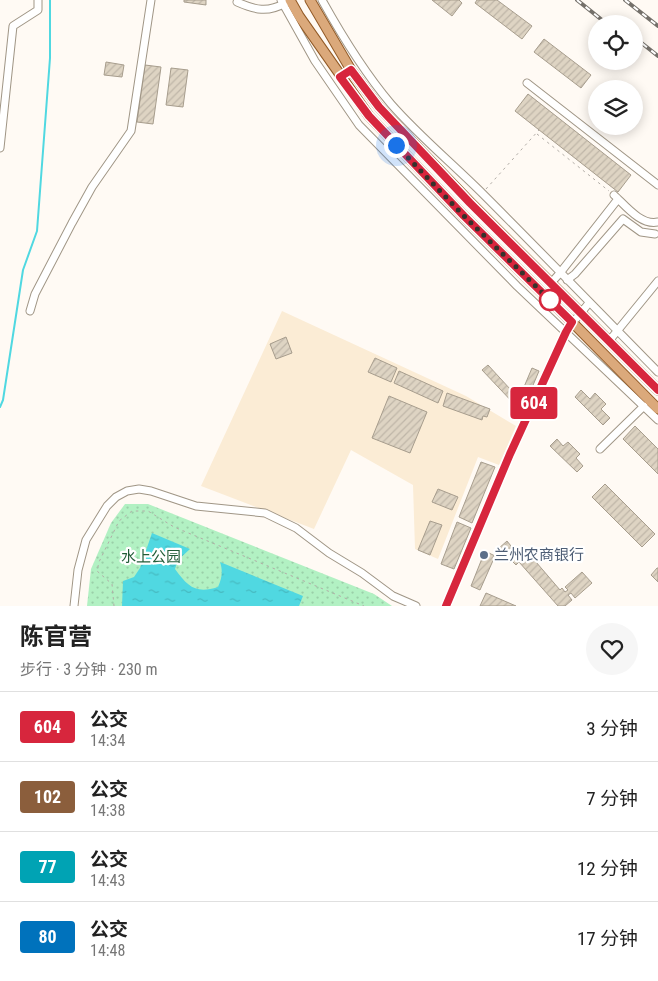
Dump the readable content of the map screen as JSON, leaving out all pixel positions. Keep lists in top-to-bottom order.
{
  "parks": ["水上公园"],
  "places": ["兰州农商银行"],
  "lines": ["bus line 604"],
  "page": {
    "on_map": "604",
    "heading": ["陈官营", "步行 · 3 分钟 · 230 m"],
    "list": [
      {
        "mark": "604",
        "name": "公交",
        "note": "14:34",
        "value": "3 分钟"
      },
      {
        "mark": "102",
        "name": "公交",
        "note": "14:38",
        "value": "7 分钟"
      },
      {
        "mark": "77",
        "name": "公交",
        "note": "14:43",
        "value": "12 分钟"
      },
      {
        "mark": "80",
        "name": "公交",
        "note": "14:48",
        "value": "17 分钟"
      }
    ]
  }
}
